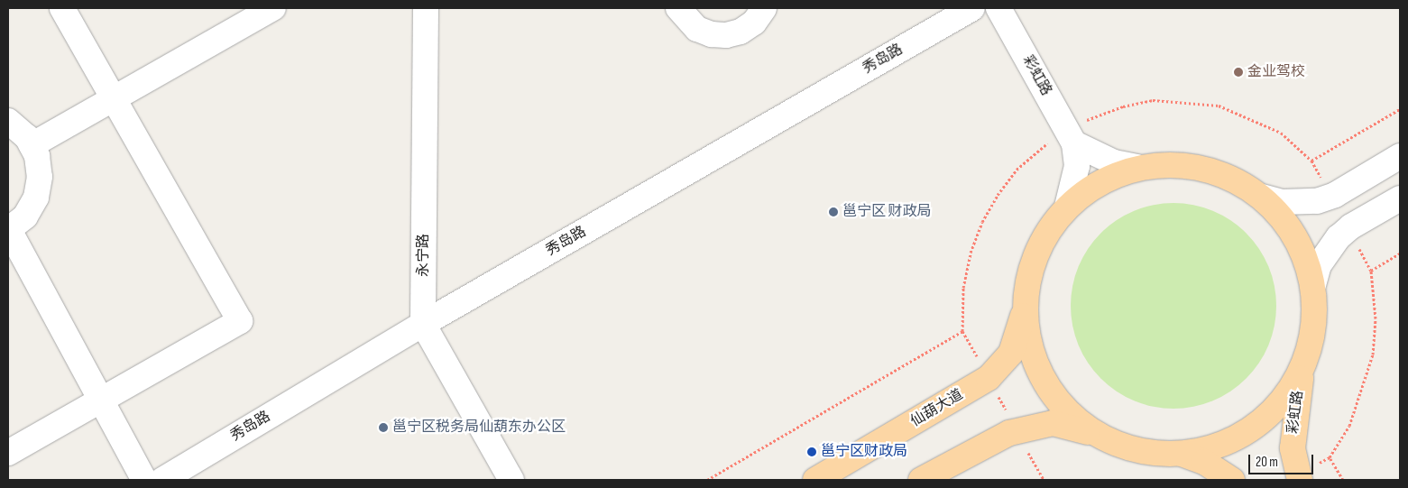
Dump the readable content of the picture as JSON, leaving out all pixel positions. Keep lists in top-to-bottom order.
{
  "streets": {
    "main road": ["彩虹路", "仙葫大道"],
    "street": ["秀岛路", "永宁路"]
  },
  "crossings": [
    ["秀岛路", "永宁路"]
  ],
  "places": [
    "金业驾校",
    "邕宁区 财政局",
    "邕宁区税务局仙葫东办公区",
    "邕宁区财政局"
  ],
  "scale_bar": "20 m"
}
